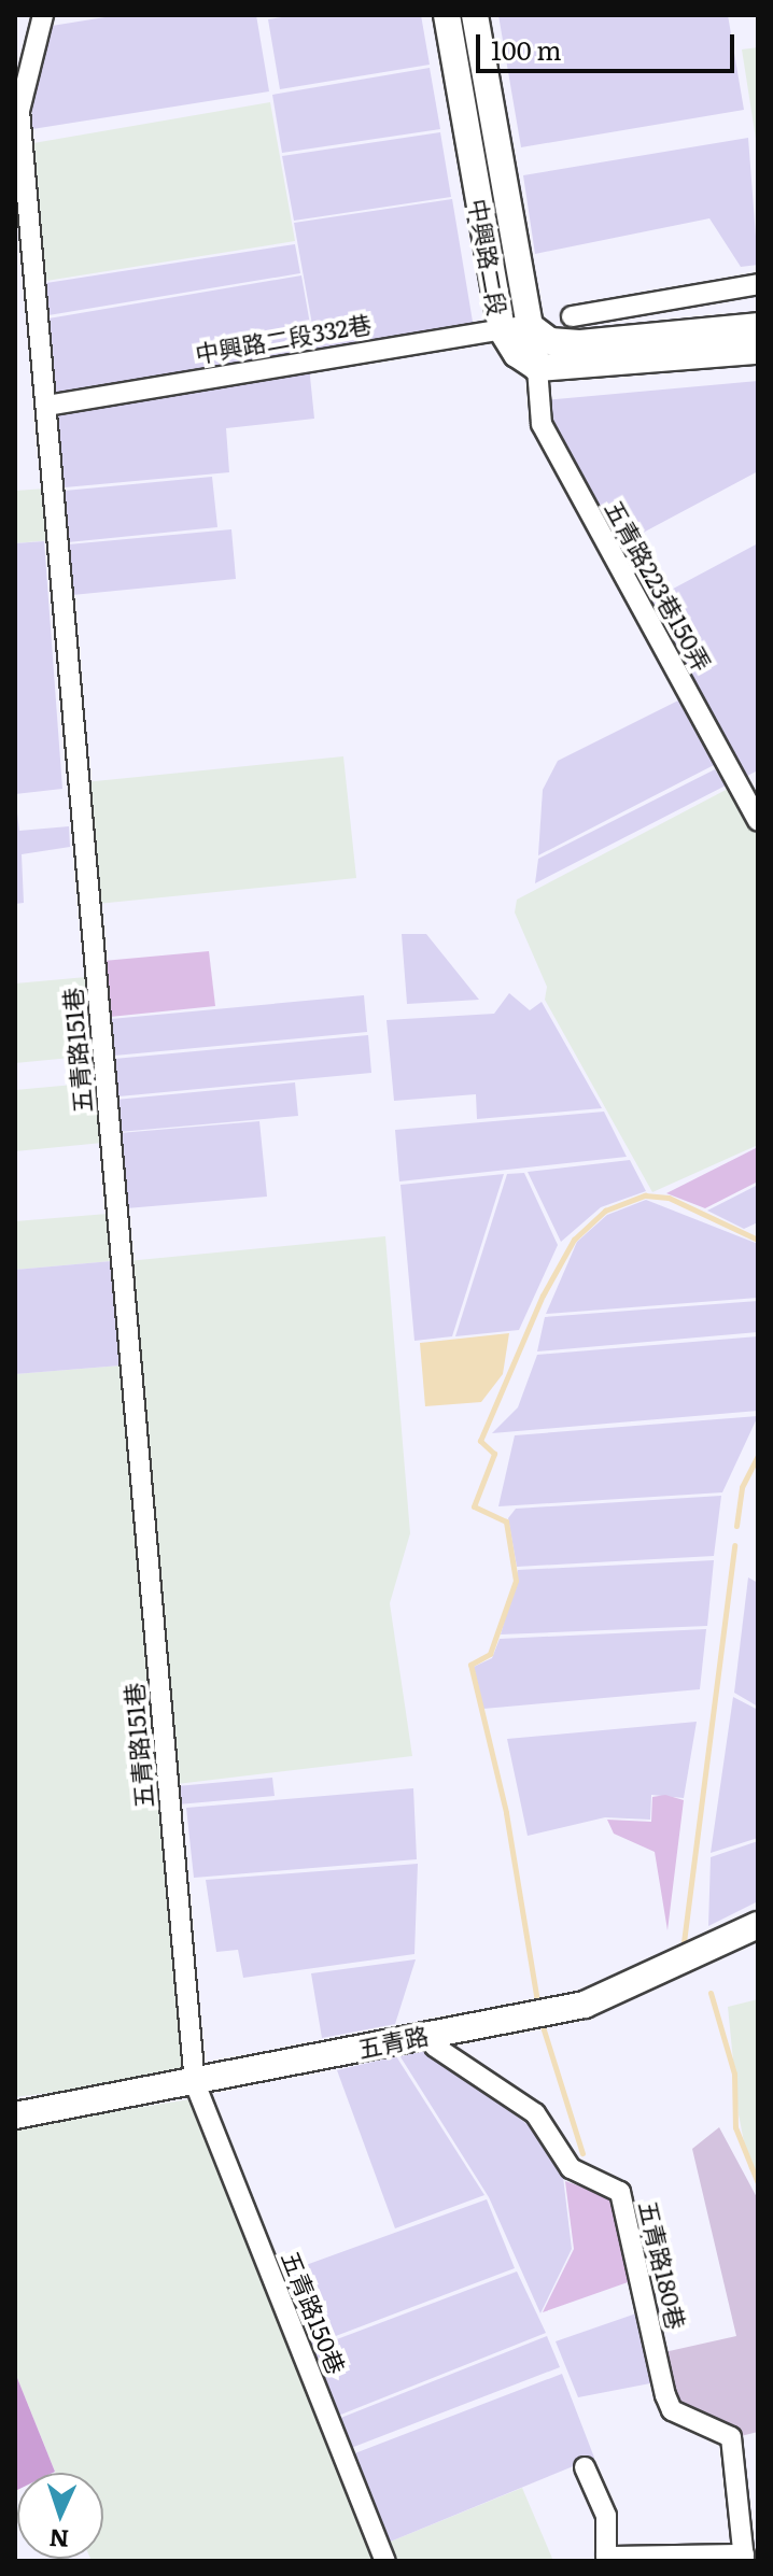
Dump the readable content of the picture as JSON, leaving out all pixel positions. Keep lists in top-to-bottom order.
{
  "streets": {
    "street": [
      "中興路二段",
      "中興路二段332巷",
      "五青路223巷150弄",
      "五青路151巷",
      "五青路",
      "五青路180巷",
      "五青路150巷"
    ]
  },
  "crossings": [
    ["中興路二段", "中興路二段332巷"],
    ["中興路二段", "五青路223巷150弄"],
    ["中興路二段332巷", "五青路151巷"],
    ["五青路151巷", "五青路"],
    ["五青路151巷", "五青路150巷"],
    ["五青路", "五青路180巷"],
    ["五青路", "五青路150巷"]
  ],
  "scale_bar": "100 m",
  "north": "bottom"
}
